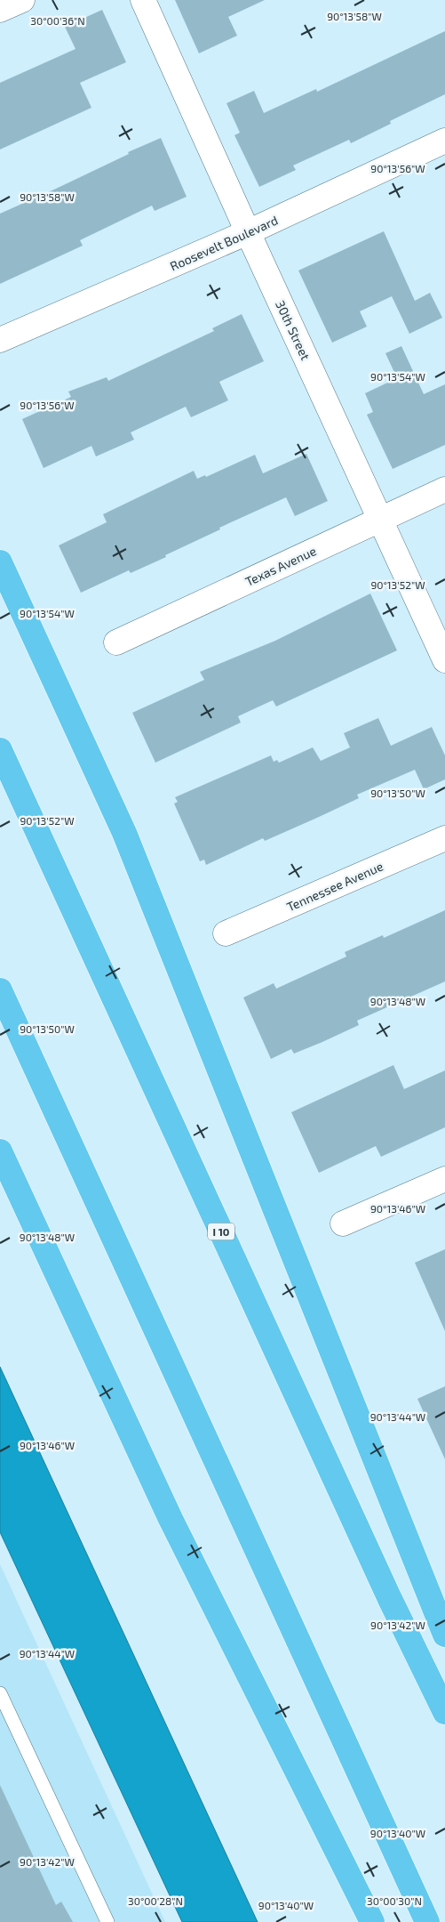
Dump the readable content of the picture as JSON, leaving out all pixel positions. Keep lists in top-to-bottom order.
{
  "streets": {
    "highway": ["I 10"],
    "street": [
      "Roosevelt Boulevard",
      "30th Street",
      "Texas Avenue",
      "Tennessee Avenue"
    ]
  },
  "crossings": [
    ["Roosevelt Boulevard", "30th Street"],
    ["30th Street", "Texas Avenue"]
  ],
  "coordinates": [
    "90°13'58\"W",
    "30°00'36\"N",
    "90°13'56\"W",
    "90°13'54\"W",
    "90°13'52\"W",
    "90°13'50\"W",
    "90°13'48\"W",
    "90°13'46\"W",
    "90°13'44\"W",
    "90°13'42\"W",
    "90°13'40\"W",
    "30°00'28\"N",
    "30°00'30\"N"
  ]
}
